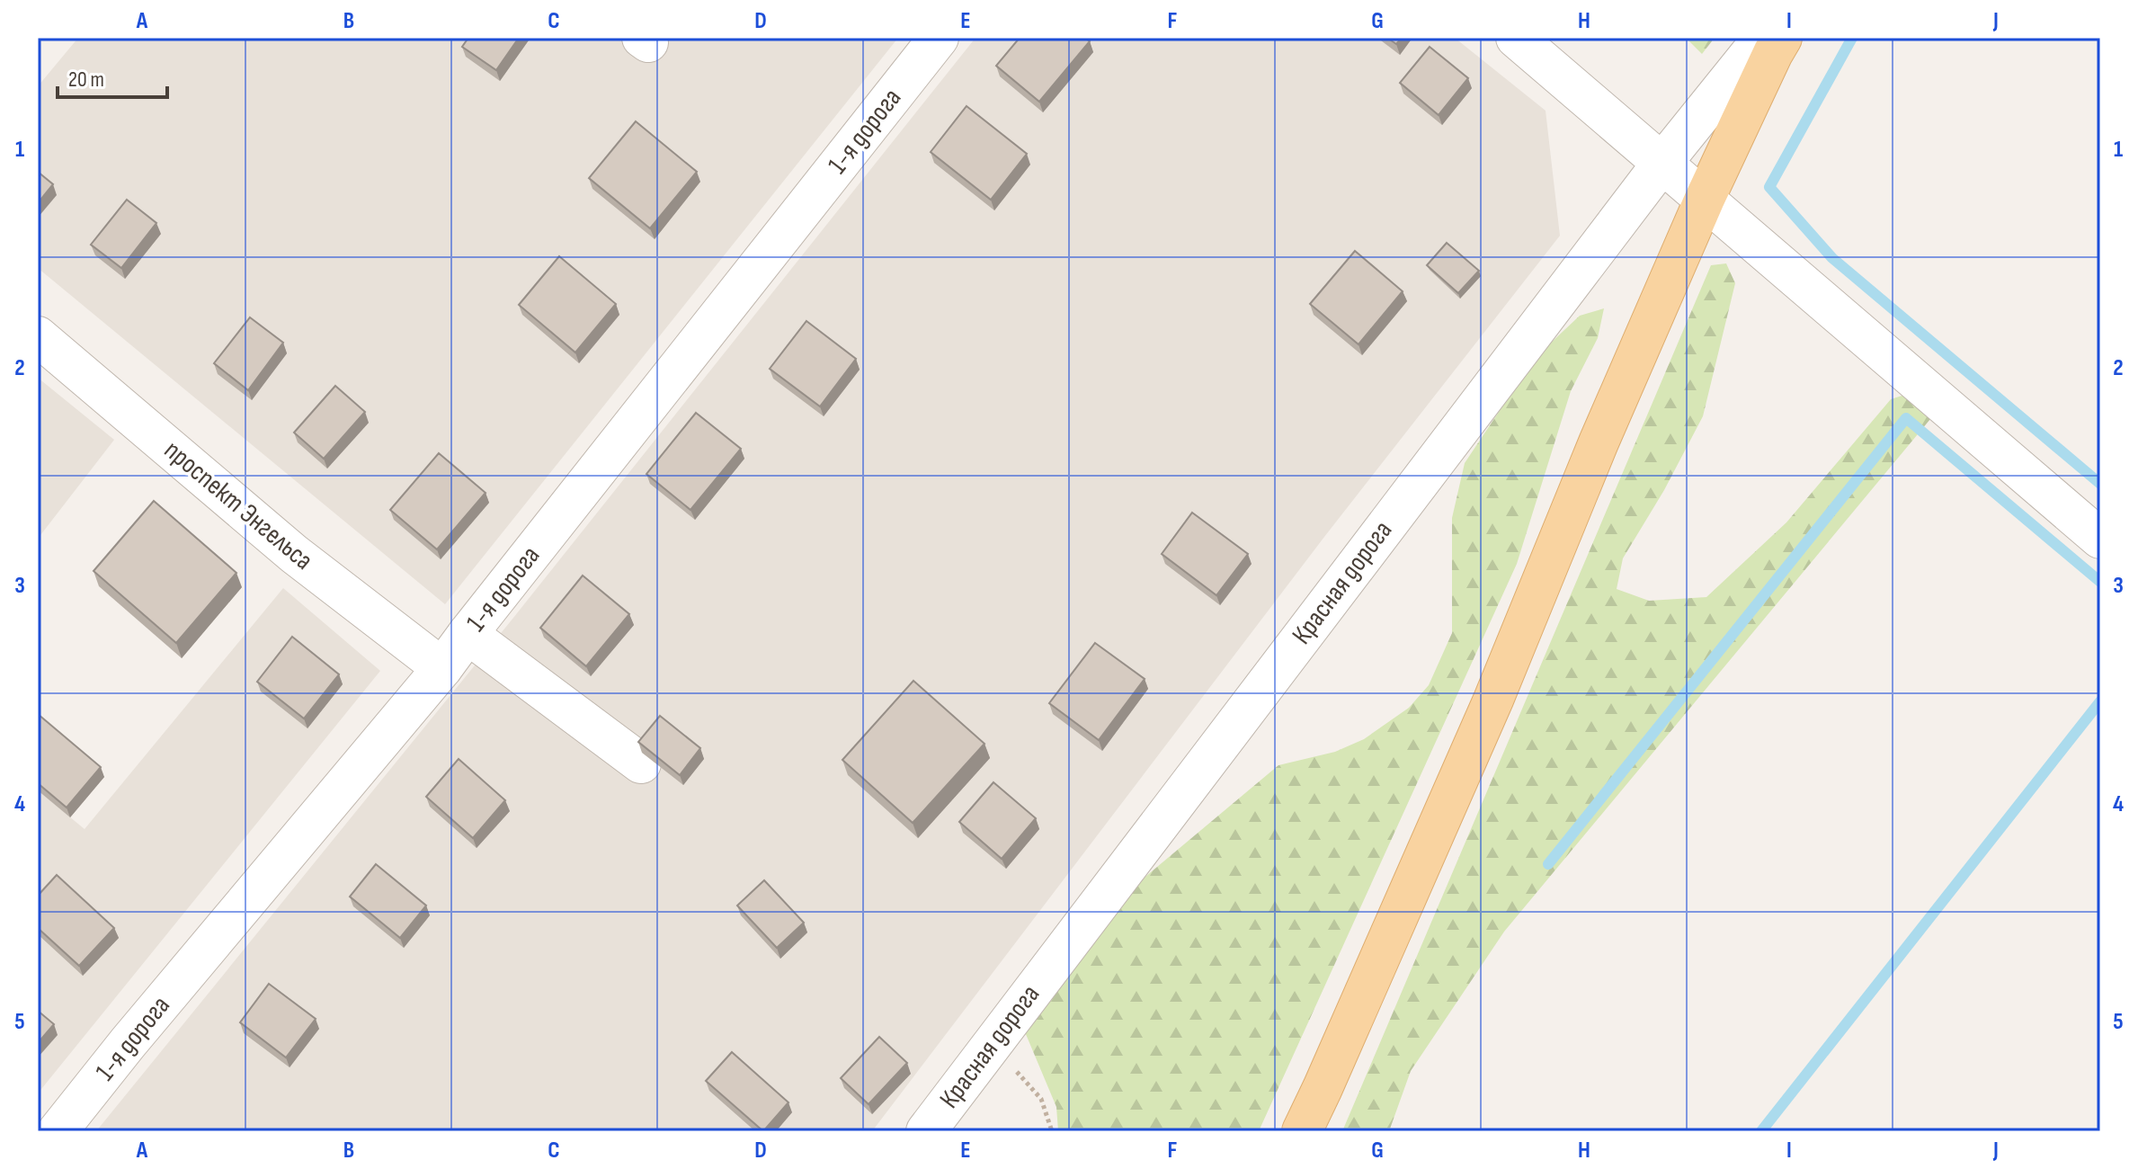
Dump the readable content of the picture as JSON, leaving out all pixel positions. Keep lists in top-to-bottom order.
{
  "streets": {
    "street": ["1-я дорога", "проспект Энгельса", "Красная дорога"]
  },
  "crossings": [
    ["1-я дорога", "проспект Энгельса"]
  ],
  "scale_bar": "20 m",
  "grid": {
    "columns": [
      "A",
      "B",
      "C",
      "D",
      "E",
      "F",
      "G",
      "H",
      "I",
      "J"
    ],
    "rows": [
      "1",
      "2",
      "3",
      "4",
      "5"
    ]
  }
}
